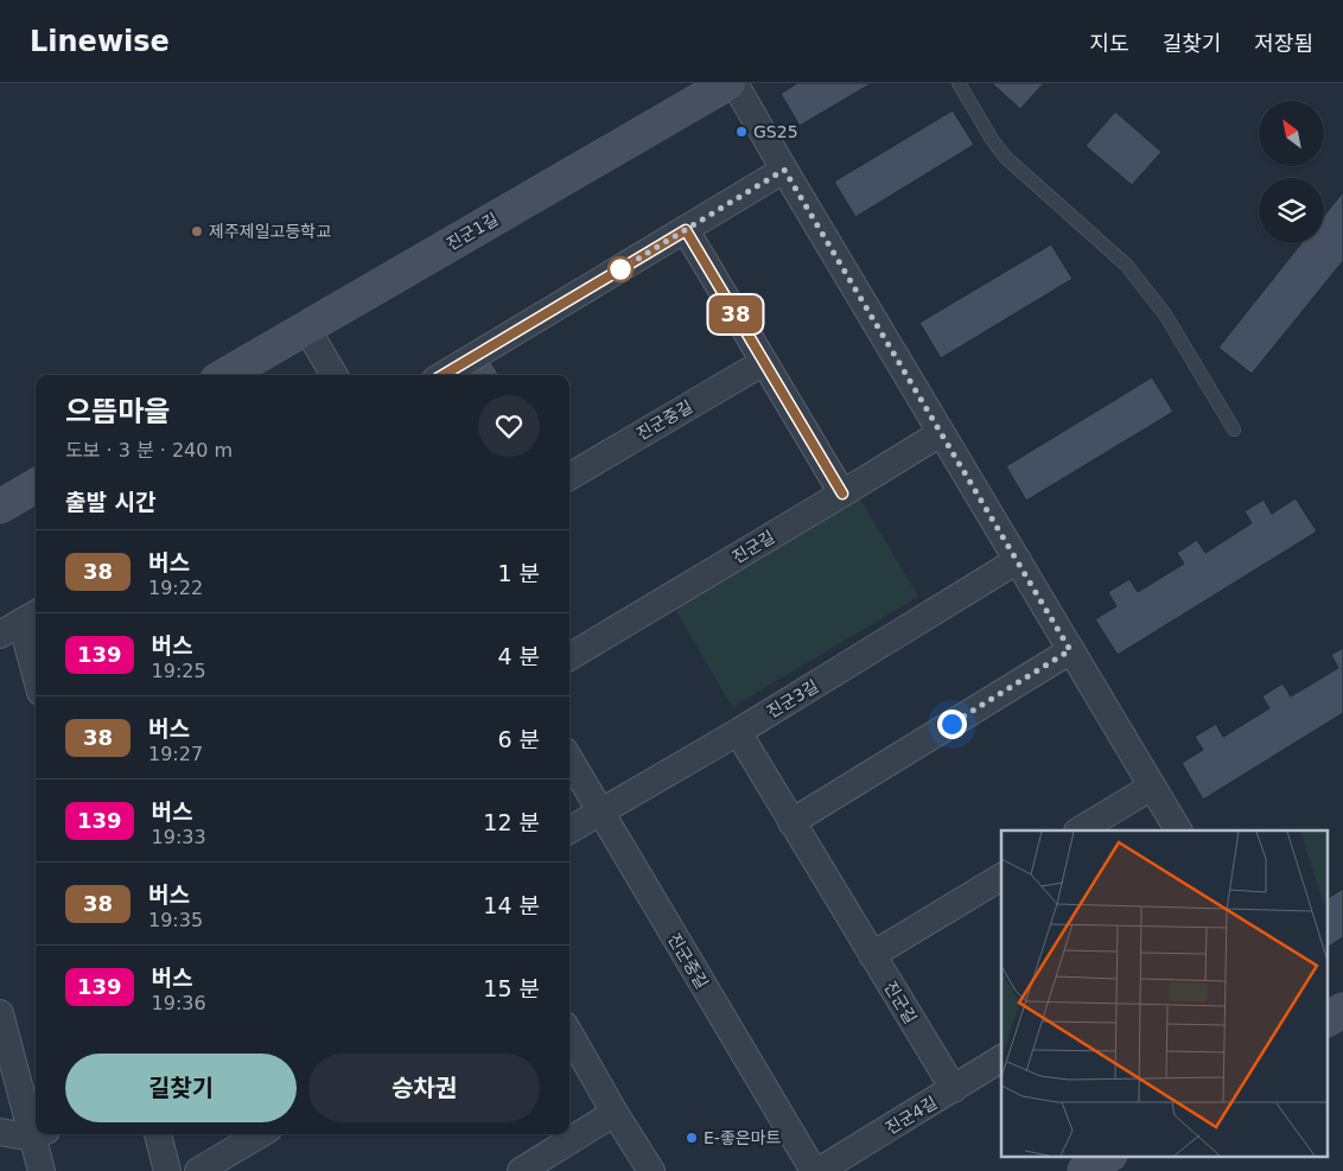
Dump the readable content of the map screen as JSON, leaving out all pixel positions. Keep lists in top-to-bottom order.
{
  "streets": {
    "street": [
      "진군1길",
      "진군중길",
      "진군길",
      "진군3길",
      "진군4길"
    ]
  },
  "crossings": [
    ["진군중길", "진군3길"],
    ["진군길", "진군4길"]
  ],
  "places": ["GS25", "제주제일고등학교", "E-좋은마트"],
  "lines": ["bus line 38"],
  "north": "top left",
  "page": {
    "header": "Linewise",
    "nav": ["지도", "길찾기", "저장됨"],
    "on_map": "38",
    "heading": [
      ["으뜸마을", "도보 · 3 분 · 240 m"],
      "출발 시간"
    ],
    "list": [
      {
        "mark": "38",
        "name": "버스",
        "note": "19:22",
        "value": "1 분"
      },
      {
        "mark": "139",
        "name": "버스",
        "note": "19:25",
        "value": "4 분"
      },
      {
        "mark": "38",
        "name": "버스",
        "note": "19:27",
        "value": "6 분"
      },
      {
        "mark": "139",
        "name": "버스",
        "note": "19:33",
        "value": "12 분"
      },
      {
        "mark": "38",
        "name": "버스",
        "note": "19:35",
        "value": "14 분"
      },
      {
        "mark": "139",
        "name": "버스",
        "note": "19:36",
        "value": "15 분"
      }
    ],
    "buttons": ["길찾기", "승차권"]
  }
}
